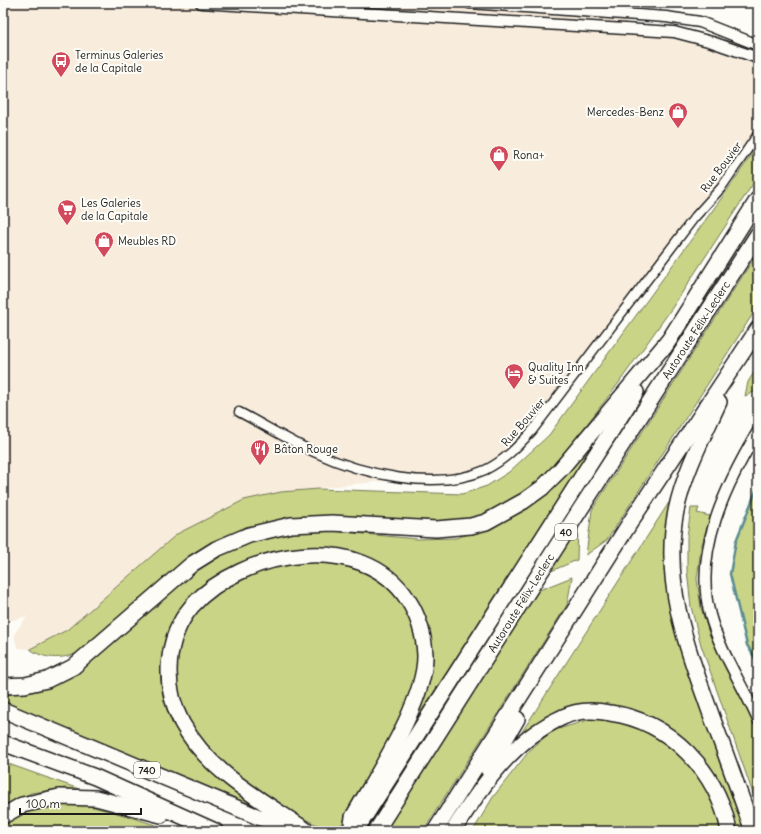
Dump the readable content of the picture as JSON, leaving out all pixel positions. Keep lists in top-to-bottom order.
{
  "streets": {
    "highway": ["Autoroute Félix-Leclerc", "40", "740"],
    "street": ["Rue Bouvier"]
  },
  "places": {
    "bus stop": ["Terminus Galeries de la Capitale"],
    "shop": ["Mercedes-Benz", "Rona+", "Meubles RD"],
    "supermarket": ["Les Galeries de la Capitale"],
    "hotel": ["Quality Inn & Suites"],
    "restaurant": ["Bâton Rouge"]
  },
  "scale_bar": "100 m"
}
